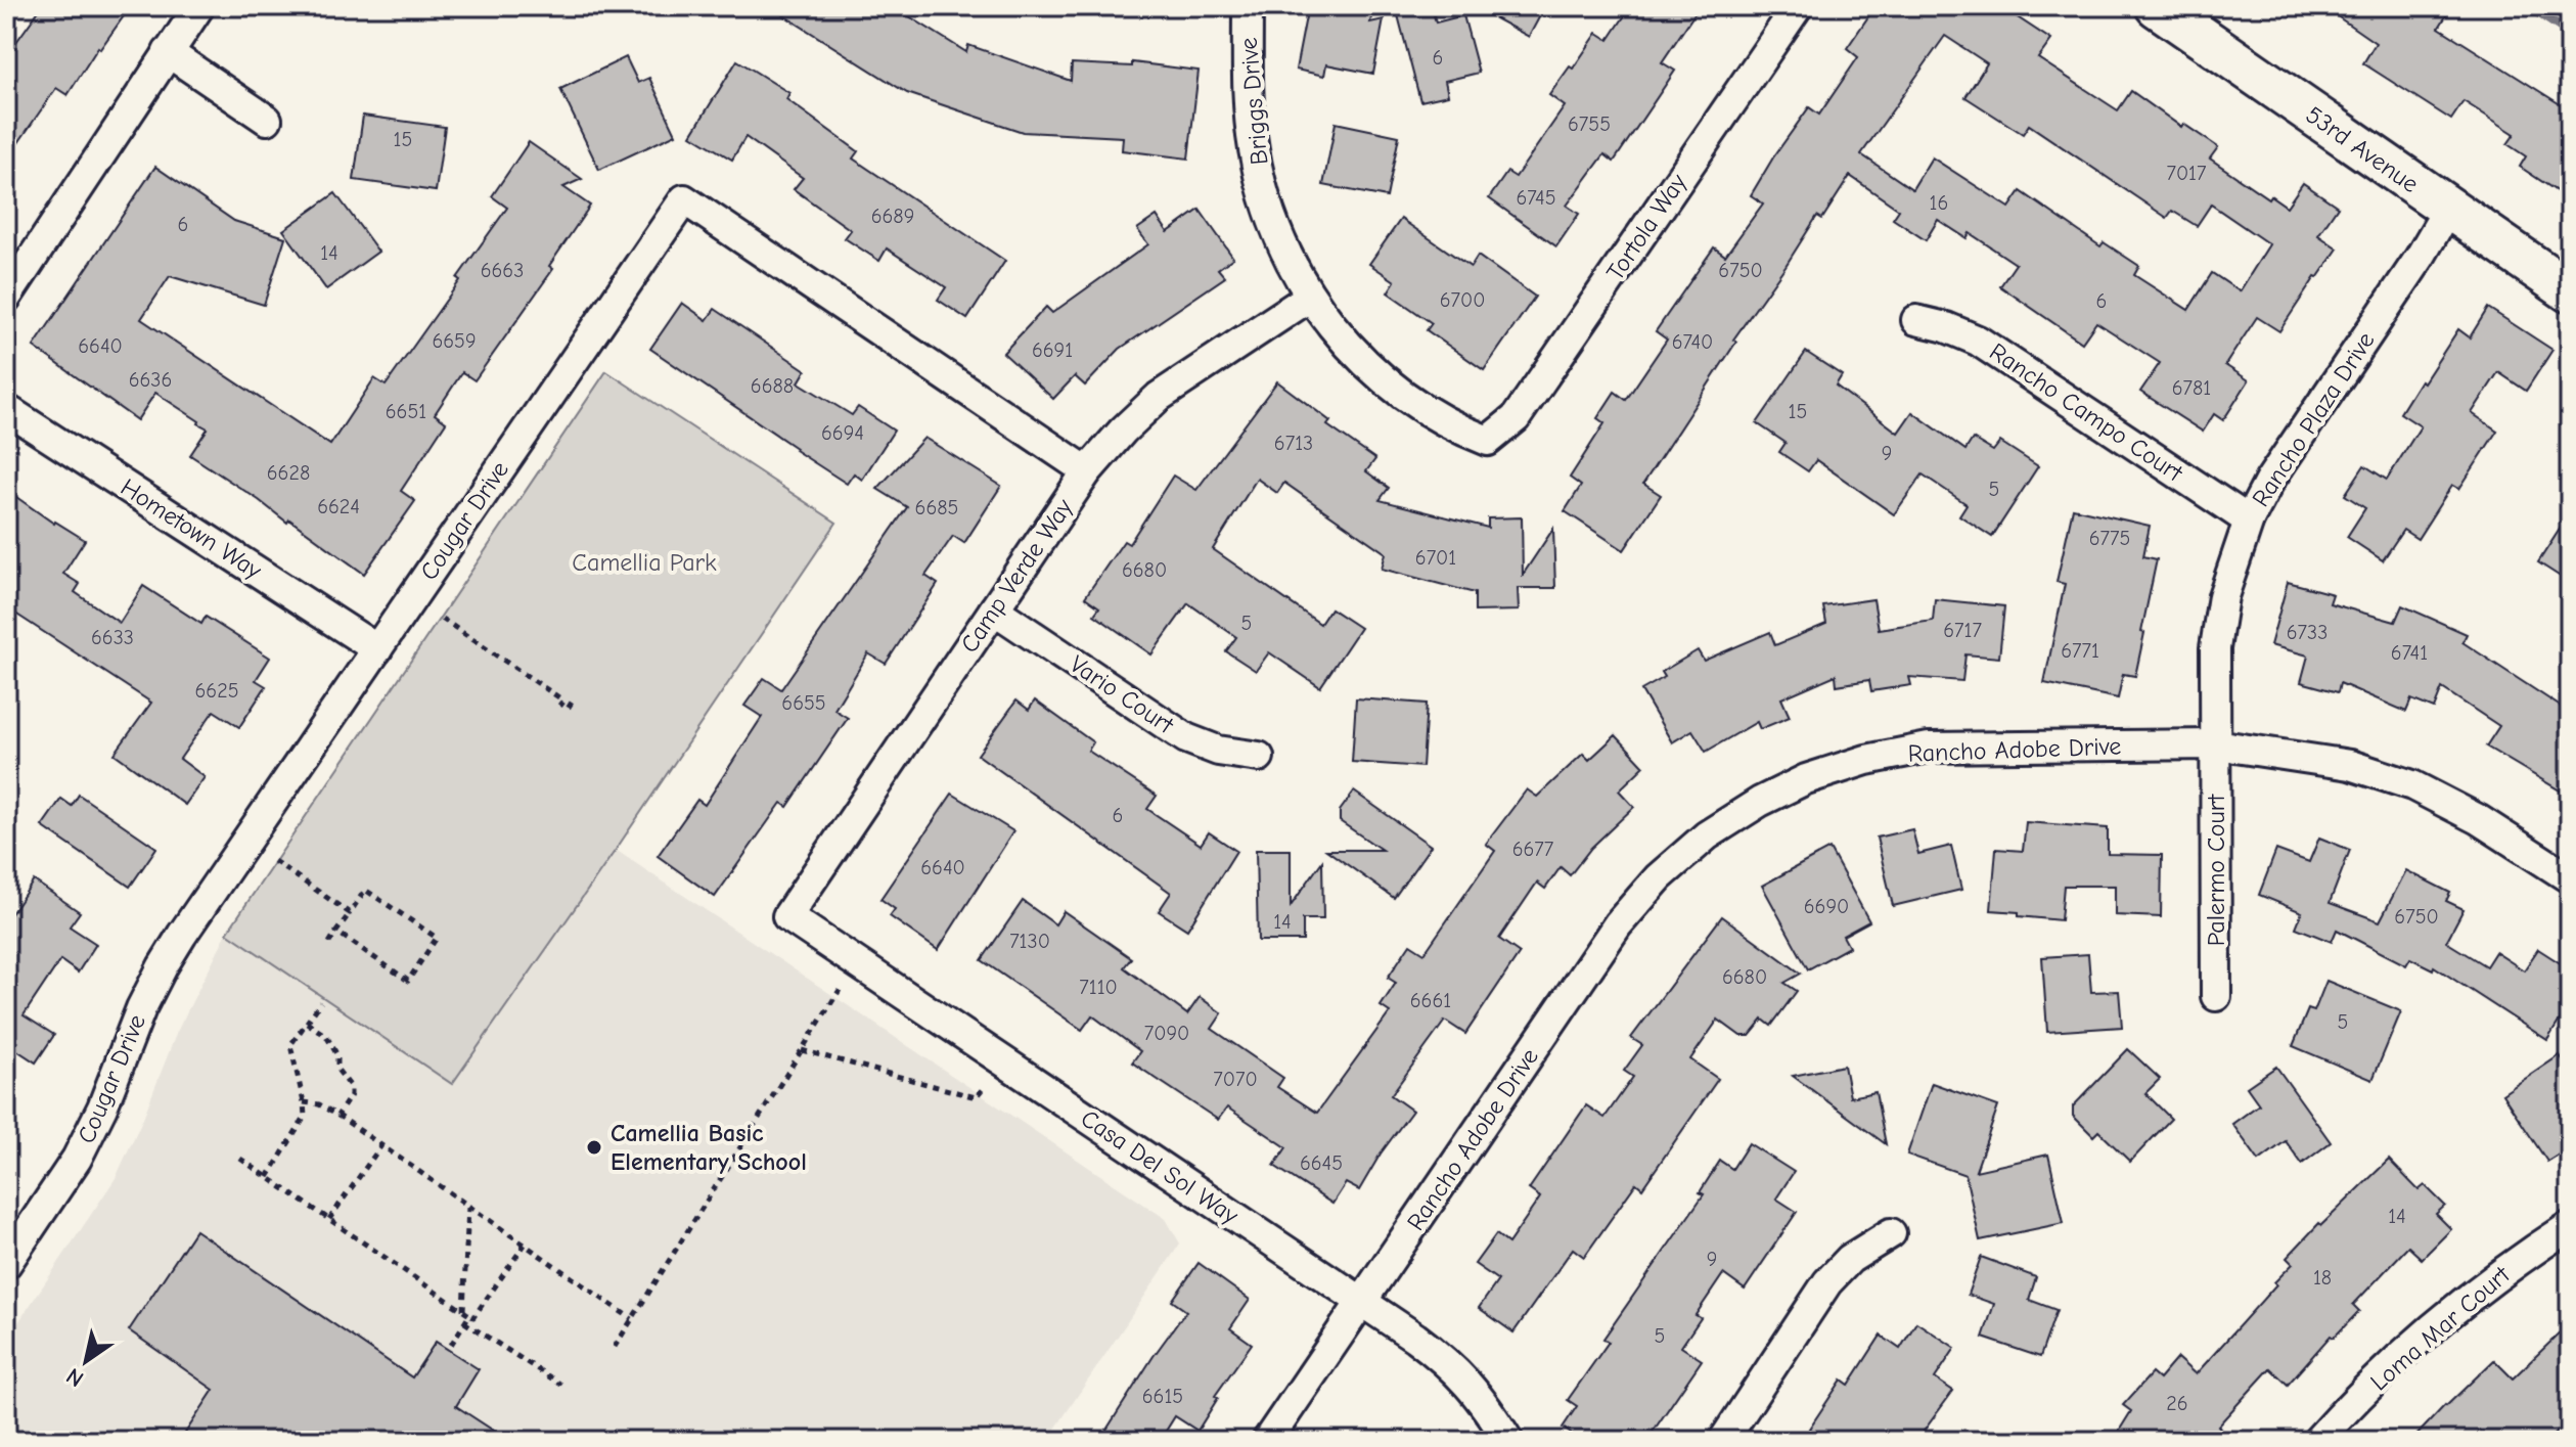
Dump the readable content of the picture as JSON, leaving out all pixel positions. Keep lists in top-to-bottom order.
{
  "streets": {
    "street": [
      "Briggs Drive",
      "53rd Avenue",
      "Tortola Way",
      "Rancho Campo Court",
      "Rancho Plaza Drive",
      "Cougar Drive",
      "Hometown Way",
      "Camp Verde Way",
      "Vario Court",
      "Rancho Adobe Drive",
      "Palermo Court",
      "Casa Del Sol Way",
      "Loma Mar Court"
    ]
  },
  "crossings": [
    ["Briggs Drive", "Tortola Way"],
    ["Briggs Drive", "Camp Verde Way"],
    ["53rd Avenue", "Rancho Plaza Drive"],
    ["Rancho Campo Court", "Rancho Plaza Drive"],
    ["Rancho Plaza Drive", "Rancho Adobe Drive"],
    ["Rancho Plaza Drive", "Palermo Court"],
    ["Cougar Drive", "Hometown Way"],
    ["Cougar Drive", "Camp Verde Way"],
    ["Camp Verde Way", "Vario Court"],
    ["Camp Verde Way", "Casa Del Sol Way"],
    ["Rancho Adobe Drive", "Palermo Court"],
    ["Rancho Adobe Drive", "Casa Del Sol Way"]
  ],
  "parks": ["Camellia Park"],
  "places": ["Camellia Basic Elementary School"],
  "house_numbers": [
    "6",
    "6755",
    "15",
    "7017",
    "6745",
    "16",
    "6689",
    "6",
    "14",
    "6663",
    "6750",
    "6700",
    "6",
    "6659",
    "6740",
    "6640",
    "6691",
    "6636",
    "6688",
    "6781",
    "6651",
    "15",
    "6694",
    "6713",
    "9",
    "6628",
    "5",
    "6624",
    "6685",
    "6775",
    "6701",
    "6680",
    "5",
    "6717",
    "6733",
    "6633",
    "6771",
    "6741",
    "6625",
    "6655",
    "6",
    "6677",
    "6640",
    "6690",
    "6750",
    "14",
    "7130",
    "6680",
    "7110",
    "6661",
    "5",
    "7090",
    "7070",
    "6645",
    "14",
    "9",
    "18",
    "5",
    "6615",
    "26"
  ],
  "north": "bottom left"
}
